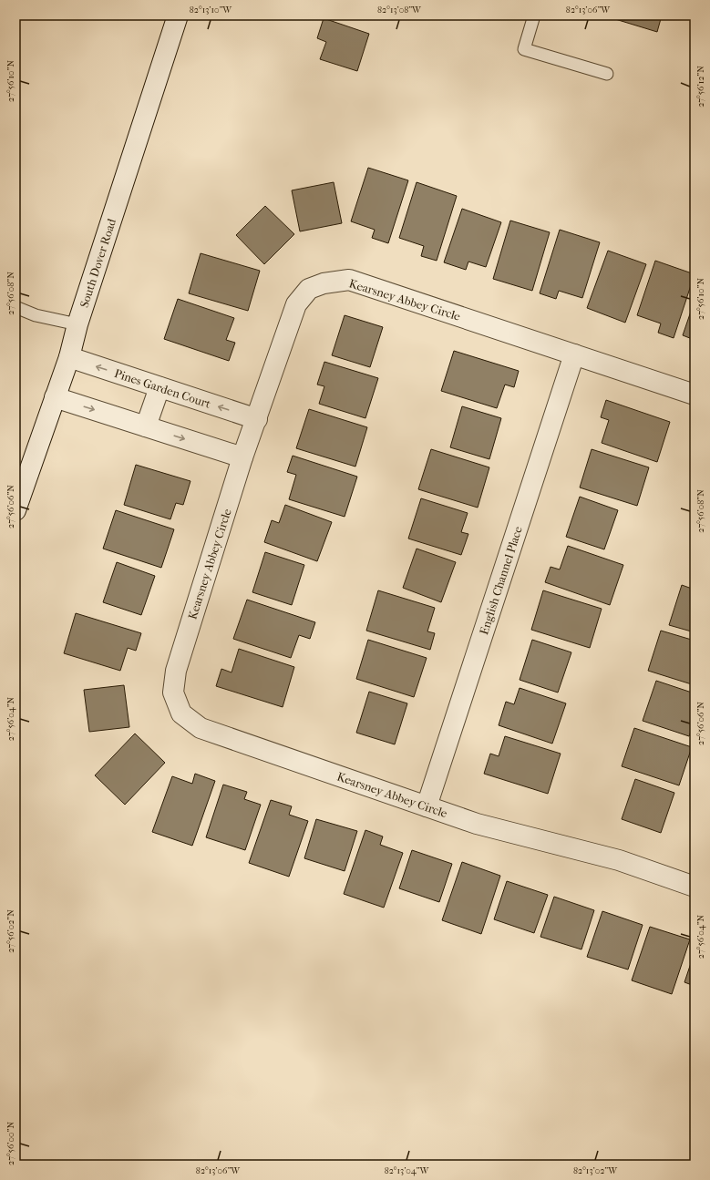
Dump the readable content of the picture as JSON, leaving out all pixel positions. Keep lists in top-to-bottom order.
{
  "streets": {
    "street": [
      "South Dover Road",
      "Kearsney Abbey Circle",
      "Pines Garden Court",
      "English Channel Place"
    ]
  },
  "crossings": [
    ["South Dover Road", "Pines Garden Court"],
    ["Kearsney Abbey Circle", "Pines Garden Court"],
    ["Kearsney Abbey Circle", "English Channel Place"]
  ],
  "coordinates": [
    "82°13'10\"W",
    "82°13'08\"W",
    "82°13'06\"W",
    "27°56'10\"N",
    "27°56'12\"N",
    "27°56'08\"N",
    "27°56'06\"N",
    "27°56'04\"N",
    "27°56'02\"N",
    "27°56'00\"N",
    "82°13'04\"W",
    "82°13'02\"W"
  ]
}
